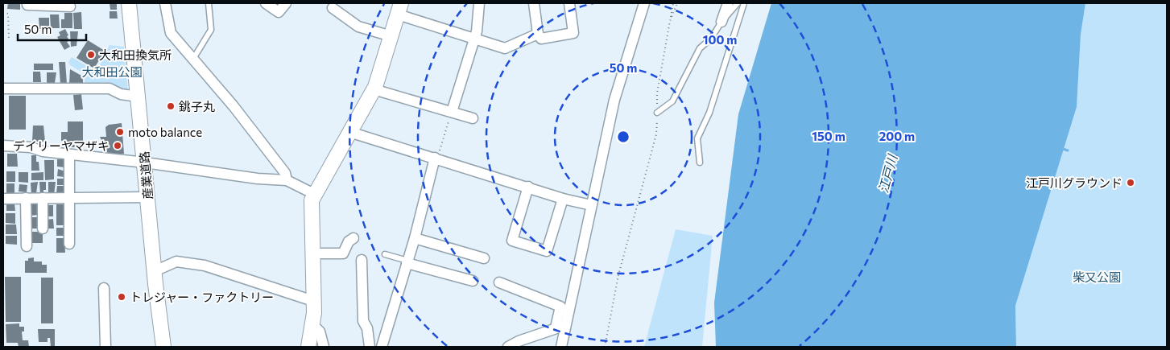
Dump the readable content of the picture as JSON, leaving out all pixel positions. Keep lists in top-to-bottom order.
{
  "streets": {
    "street": ["産業道路"]
  },
  "water": ["江戸川"],
  "parks": ["大和田公園", "柴又公園"],
  "places": [
    "大和田換気所",
    "銚子丸",
    "moto balance",
    "デイリーヤマザキ",
    "江戸川グラウンド",
    "トレジャー・ファクトリー"
  ],
  "scale_bar": "50 m",
  "rings": [
    "100 m",
    "50 m",
    "150 m",
    "200 m"
  ]
}
